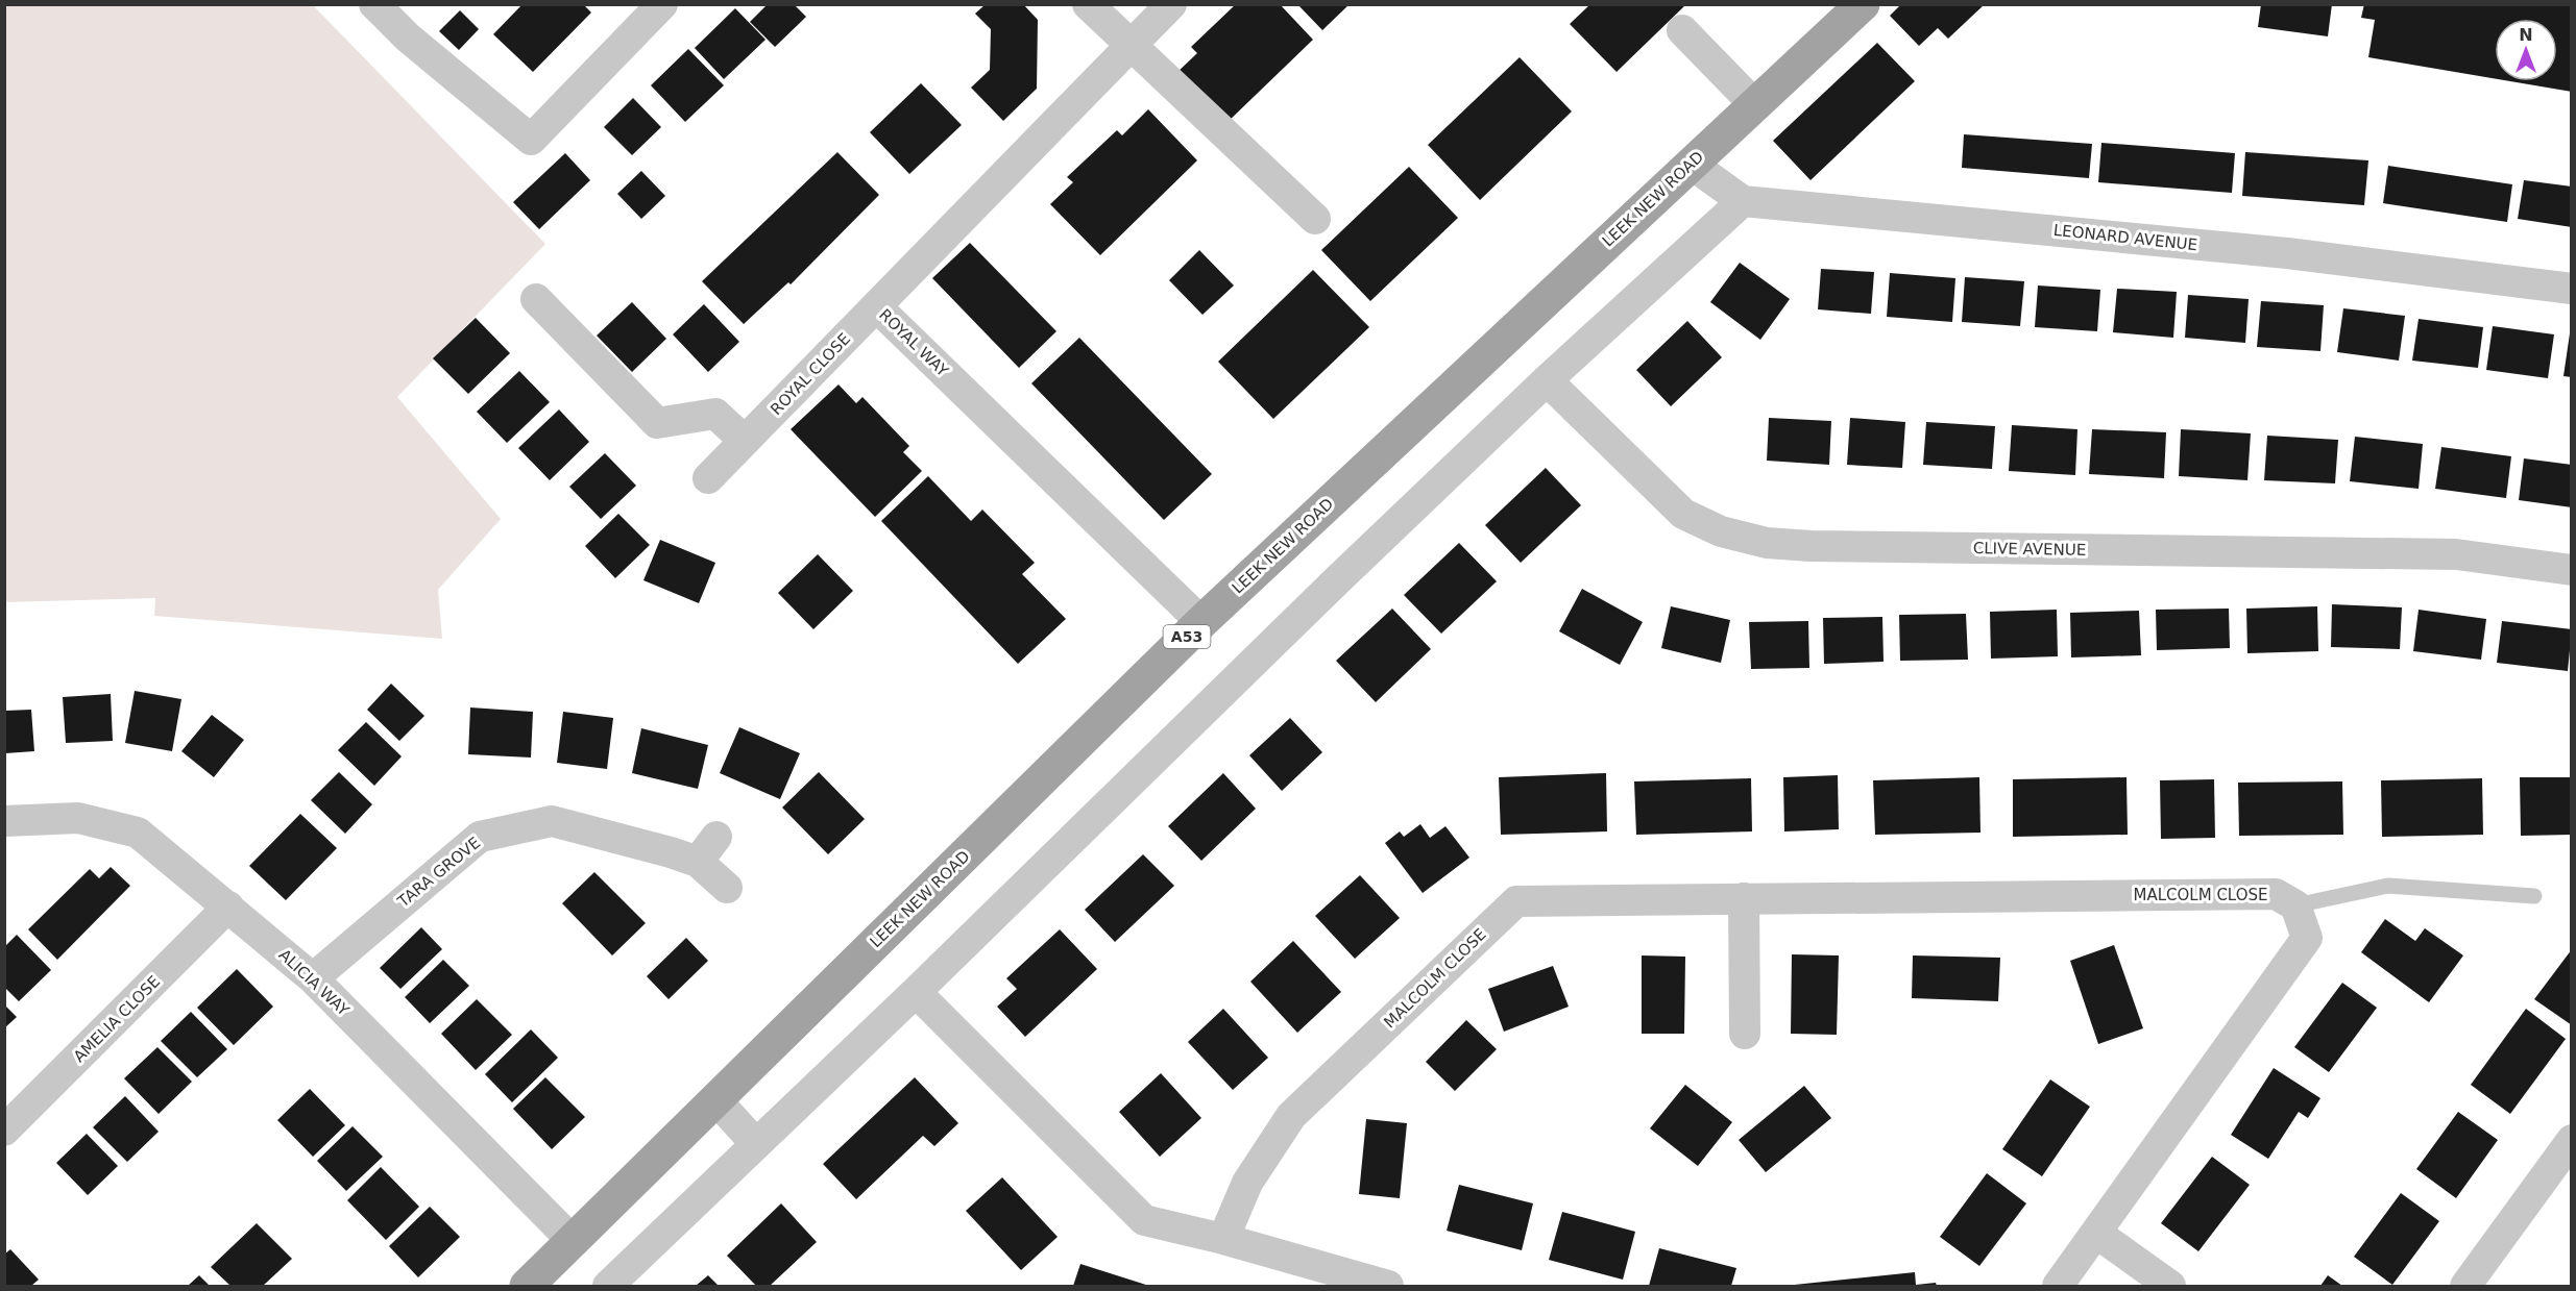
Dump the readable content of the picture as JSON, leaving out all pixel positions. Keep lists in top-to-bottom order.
{
  "streets": {
    "highway": ["LEEK NEW ROAD", "A53"],
    "street": [
      "LEONARD AVENUE",
      "ROYAL WAY",
      "ROYAL CLOSE",
      "CLIVE AVENUE",
      "TARA GROVE",
      "MALCOLM CLOSE",
      "ALICIA WAY",
      "AMELIA CLOSE"
    ]
  },
  "crossings": [
    ["LEEK NEW ROAD", "ROYAL WAY"],
    ["LEEK NEW ROAD", "ALICIA WAY"],
    ["ROYAL WAY", "ROYAL CLOSE"],
    ["TARA GROVE", "ALICIA WAY"],
    ["ALICIA WAY", "AMELIA CLOSE"]
  ],
  "north": "top"
}
